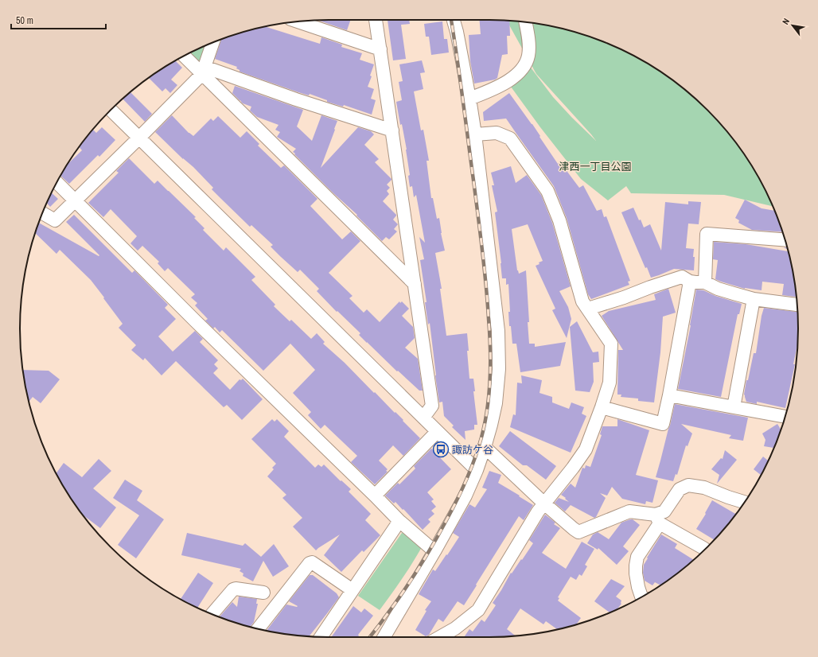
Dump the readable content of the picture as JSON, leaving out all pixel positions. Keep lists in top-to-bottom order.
{
  "parks": ["津西一丁目公園"],
  "places": {
    "bus stop": ["諏訪ケ谷"]
  },
  "scale_bar": "50 m",
  "north": "top left"
}
